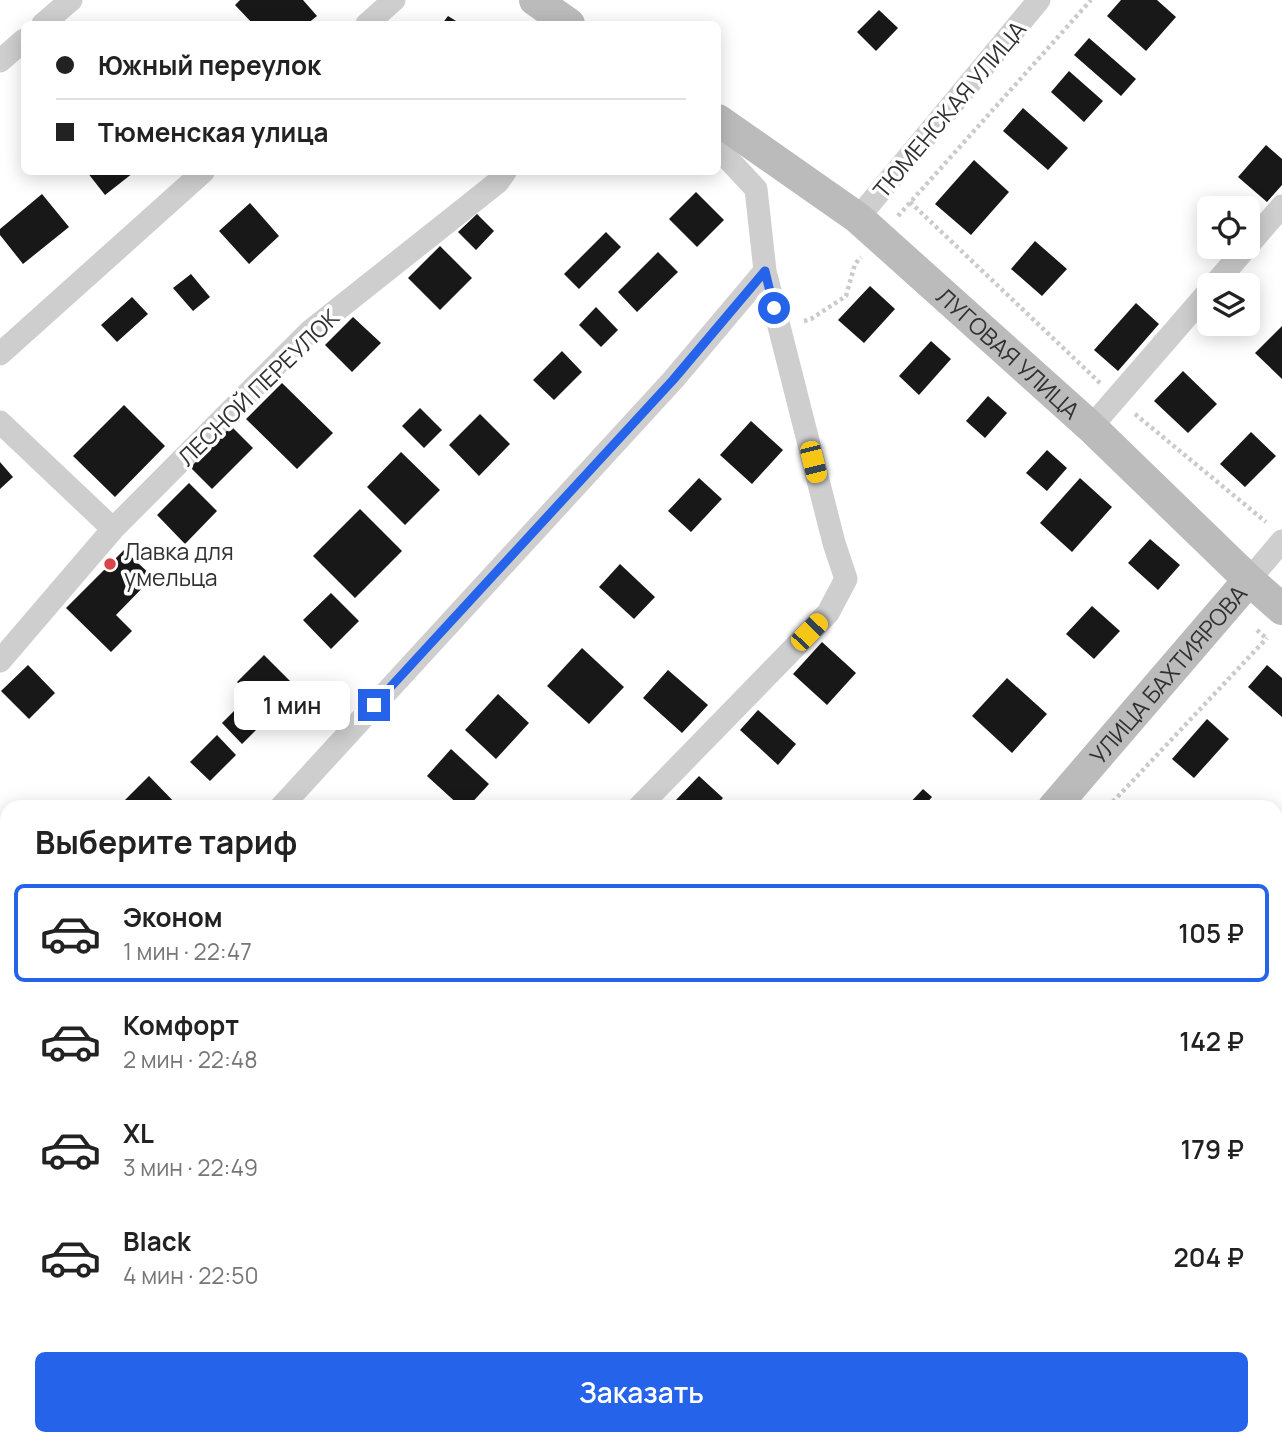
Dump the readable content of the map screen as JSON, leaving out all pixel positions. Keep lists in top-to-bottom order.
{
  "streets": {
    "main road": ["ЛУГОВАЯ УЛИЦА", "УЛИЦА БАХТИЯРОВА"],
    "street": ["ТЮМЕНСКАЯ УЛИЦА", "ЛЕСНОЙ ПЕРЕУЛОК"]
  },
  "crossings": [
    ["ТЮМЕНСКАЯ УЛИЦА", "ЛУГОВАЯ УЛИЦА"],
    ["ЛУГОВАЯ УЛИЦА", "УЛИЦА БАХТИЯРОВА"]
  ],
  "places": ["Лавка для умельца"],
  "page": {
    "banner": ["Южный переулок", "Тюменская улица"],
    "bubble": "1 мин",
    "heading": "Выберите тариф",
    "list": [
      {
        "name": "Эконом",
        "note": "1 мин · 22:47",
        "value": "105 ₽"
      },
      {
        "name": "Комфорт",
        "note": "2 мин · 22:48",
        "value": "142 ₽"
      },
      {
        "name": "XL",
        "note": "3 мин · 22:49",
        "value": "179 ₽"
      },
      {
        "name": "Black",
        "note": "4 мин · 22:50",
        "value": "204 ₽"
      }
    ],
    "buttons": "Заказать"
  }
}
